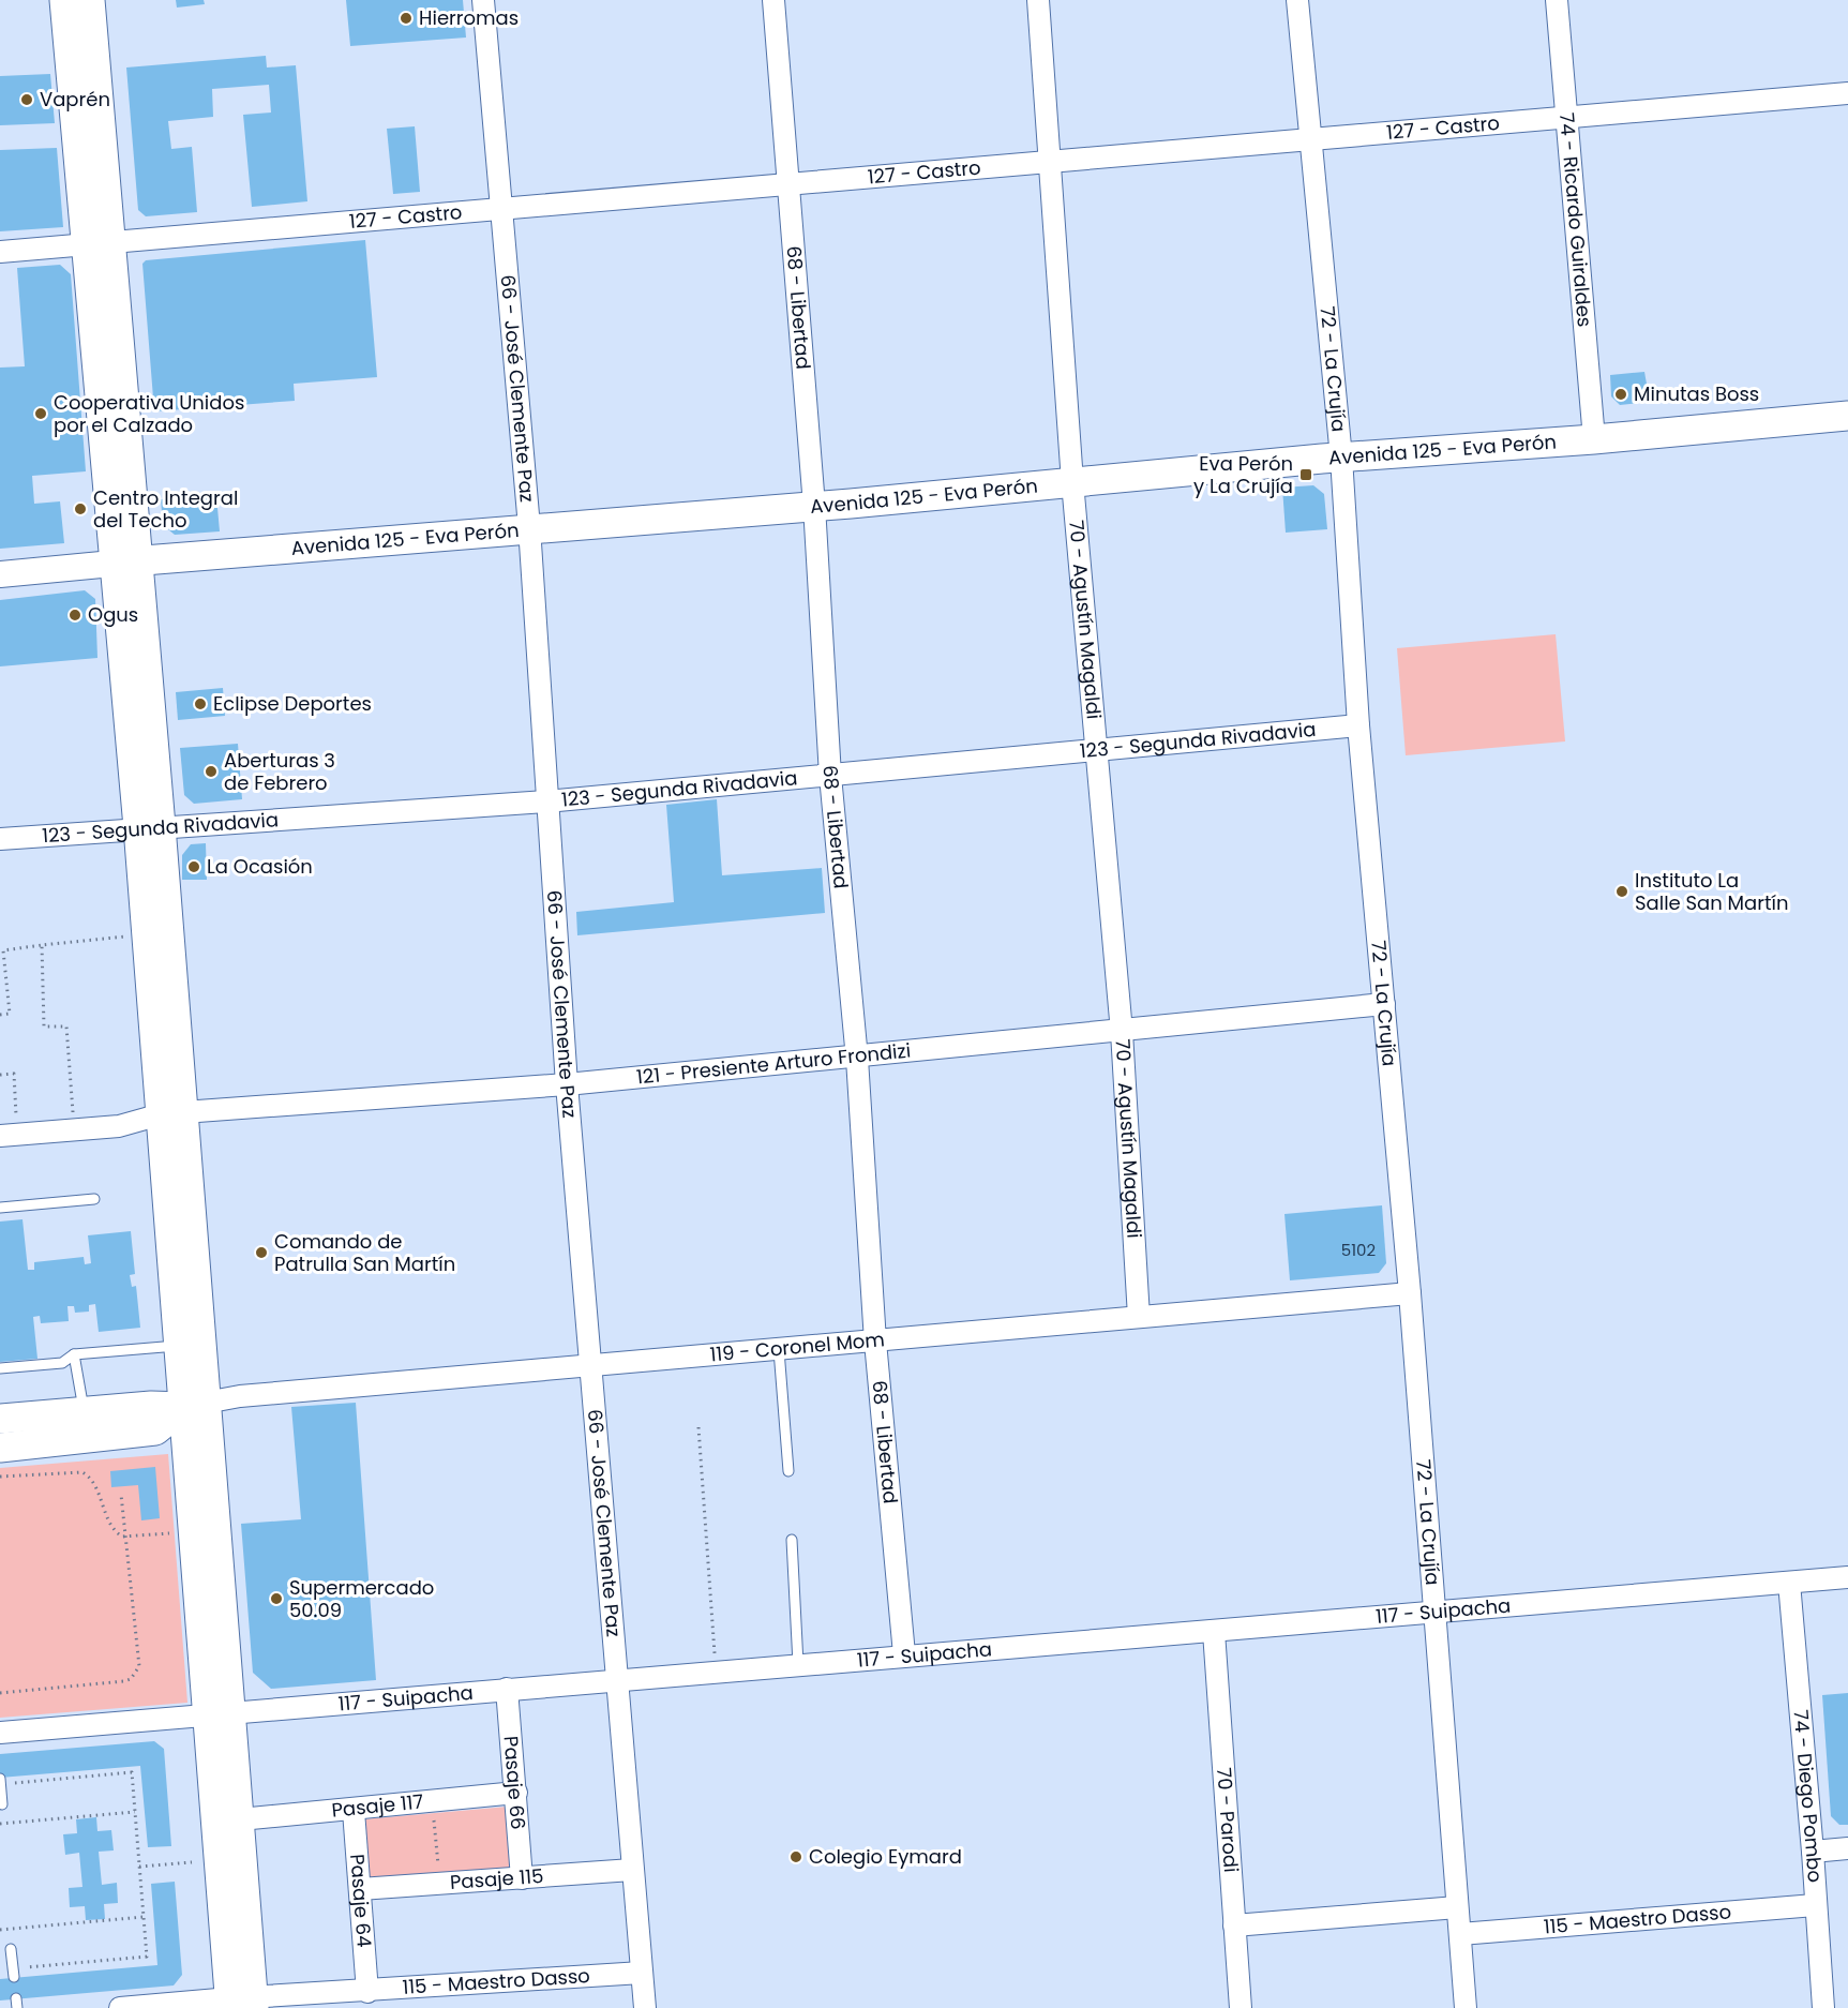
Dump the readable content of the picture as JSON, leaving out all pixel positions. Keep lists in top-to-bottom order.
{
  "streets": {
    "main road": ["Avenida 125 - Eva Perón", "119 - Coronel Mom"],
    "street": [
      "127 - Castro",
      "74 - Ricardo Guiraldes",
      "68 - Libertad",
      "72 - La Crujía",
      "66 - José Clemente Paz",
      "70 - Agustín Magaldi",
      "123 - Segunda Rivadavia",
      "121 - Presiente Arturo Frondizi",
      "117 - Suipacha",
      "Pasaje 66",
      "74 - Diego Pombo",
      "Pasaje 117",
      "70 - Parodi",
      "Pasaje 115",
      "Pasaje 64",
      "115 - Maestro Dasso"
    ]
  },
  "crossings": [
    ["127 - Castro", "74 - Ricardo Guiraldes"],
    ["127 - Castro", "68 - Libertad"],
    ["127 - Castro", "72 - La Crujía"],
    ["127 - Castro", "66 - José Clemente Paz"],
    ["127 - Castro", "70 - Agustín Magaldi"],
    ["74 - Ricardo Guiraldes", "Avenida 125 - Eva Perón"],
    ["68 - Libertad", "Avenida 125 - Eva Perón"],
    ["68 - Libertad", "123 - Segunda Rivadavia"],
    ["68 - Libertad", "121 - Presiente Arturo Frondizi"],
    ["68 - Libertad", "119 - Coronel Mom"],
    ["68 - Libertad", "117 - Suipacha"],
    ["72 - La Crujía", "Avenida 125 - Eva Perón"],
    ["72 - La Crujía", "123 - Segunda Rivadavia"],
    ["72 - La Crujía", "121 - Presiente Arturo Frondizi"],
    ["72 - La Crujía", "119 - Coronel Mom"],
    ["72 - La Crujía", "117 - Suipacha"],
    ["72 - La Crujía", "115 - Maestro Dasso"],
    ["66 - José Clemente Paz", "Avenida 125 - Eva Perón"],
    ["66 - José Clemente Paz", "123 - Segunda Rivadavia"],
    ["66 - José Clemente Paz", "121 - Presiente Arturo Frondizi"],
    ["66 - José Clemente Paz", "119 - Coronel Mom"],
    ["66 - José Clemente Paz", "117 - Suipacha"],
    ["66 - José Clemente Paz", "Pasaje 115"],
    ["66 - José Clemente Paz", "115 - Maestro Dasso"],
    ["Avenida 125 - Eva Perón", "70 - Agustín Magaldi"],
    ["70 - Agustín Magaldi", "123 - Segunda Rivadavia"],
    ["70 - Agustín Magaldi", "121 - Presiente Arturo Frondizi"],
    ["70 - Agustín Magaldi", "119 - Coronel Mom"],
    ["117 - Suipacha", "Pasaje 66"],
    ["117 - Suipacha", "74 - Diego Pombo"],
    ["117 - Suipacha", "70 - Parodi"],
    ["Pasaje 66", "Pasaje 117"],
    ["Pasaje 66", "Pasaje 115"],
    ["74 - Diego Pombo", "115 - Maestro Dasso"],
    ["Pasaje 117", "Pasaje 64"],
    ["Pasaje 115", "Pasaje 64"],
    ["Pasaje 64", "115 - Maestro Dasso"]
  ],
  "places": {
    "other": [
      "Hierromas",
      "Vaprén",
      "Minutas Boss",
      "Cooperativa Unidos por el Calzado",
      "Centro Integral del Techo",
      "Ogus",
      "Eclipse Deportes",
      "Aberturas 3 de Febrero",
      "La Ocasión",
      "Instituto La Salle San Martín",
      "Comando de Patrulla San Martín",
      "Supermercado 50.09",
      "Colegio Eymard"
    ],
    "transit": ["Eva Perón y La Crujía"]
  },
  "house_numbers": ["5102"]
}
